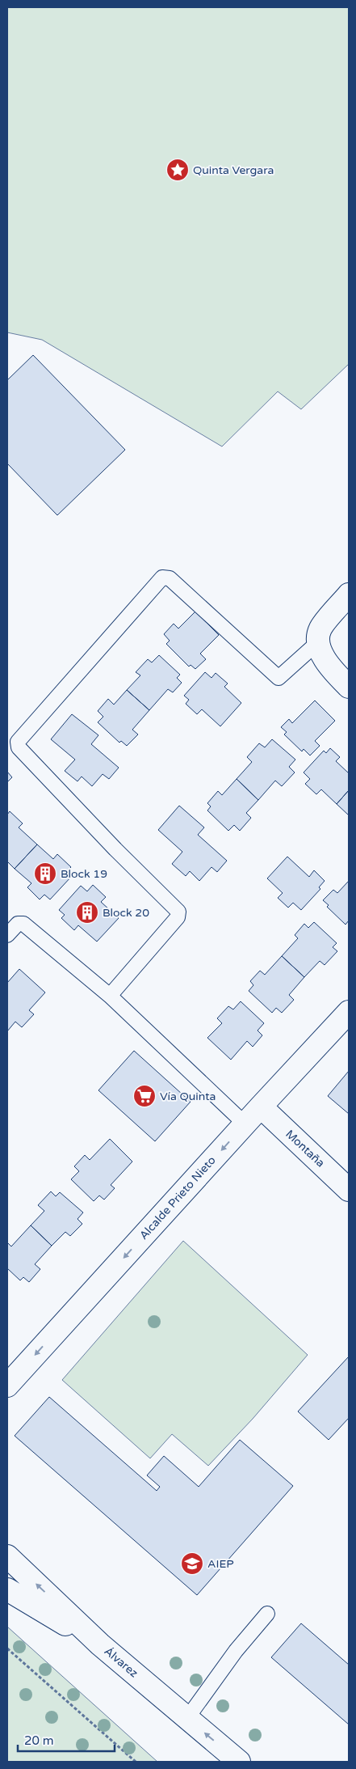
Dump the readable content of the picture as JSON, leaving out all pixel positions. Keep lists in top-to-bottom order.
{
  "streets": {
    "street": ["Montaña", "Alcalde Prieto Nieto", "Álvarez"]
  },
  "crossings": [
    ["Montaña", "Alcalde Prieto Nieto"]
  ],
  "one_way": ["Alcalde Prieto Nieto"],
  "places": {
    "place": ["Quinta Vergara"],
    "building": ["Block 19", "Block 20"],
    "supermarket": ["Vía Quinta"],
    "school or university": ["AIEP"]
  },
  "scale_bar": "20 m"
}
